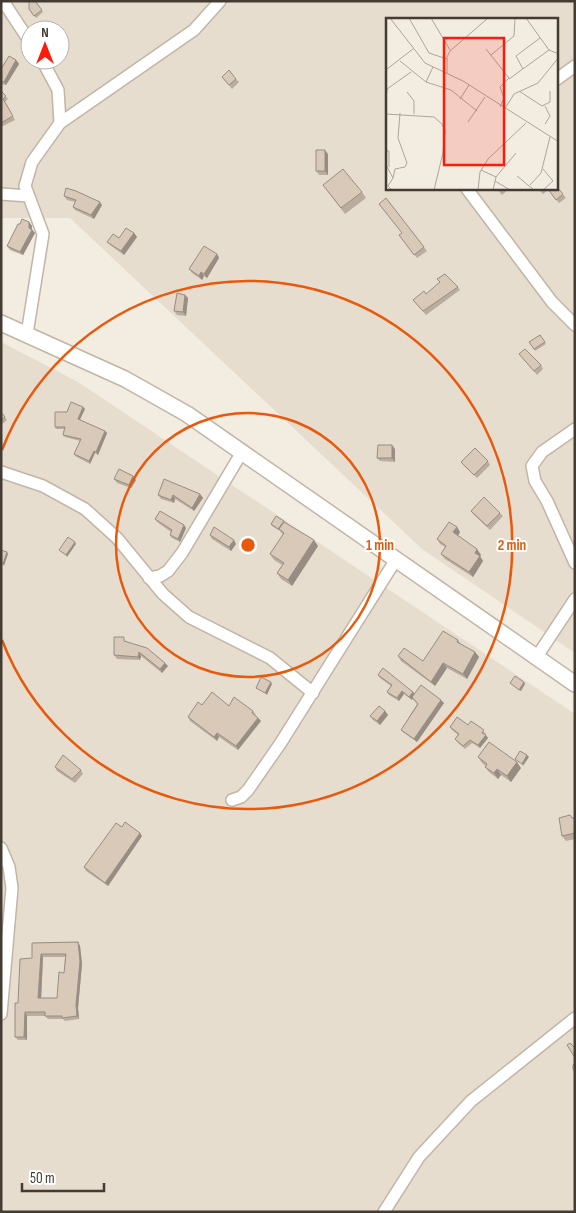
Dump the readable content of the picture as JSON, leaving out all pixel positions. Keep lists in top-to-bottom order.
{
  "scale_bar": "50 m",
  "north": "top",
  "rings": ["1 min", "2 min"]
}
